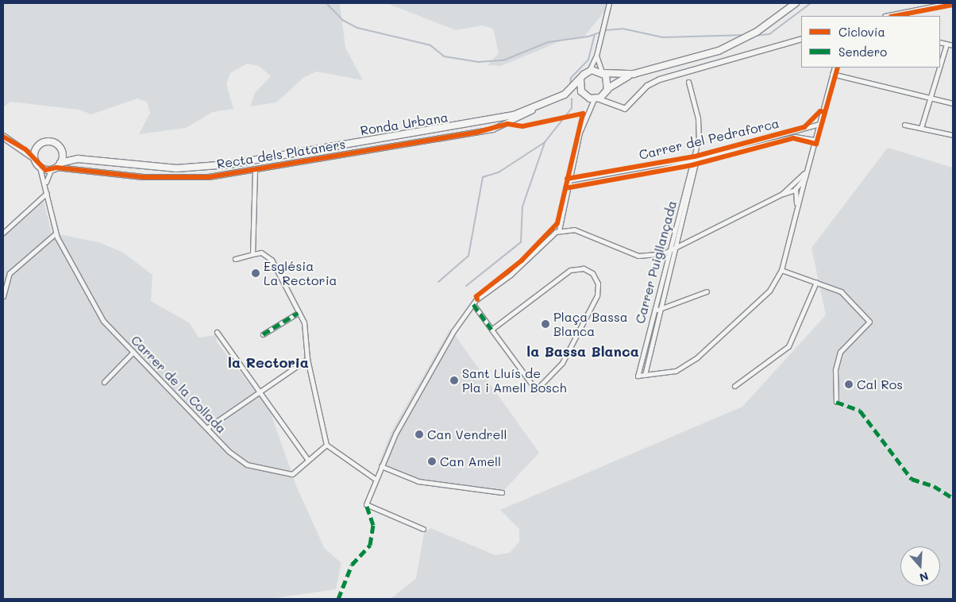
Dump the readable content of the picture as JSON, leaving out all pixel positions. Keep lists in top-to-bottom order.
{
  "streets": {
    "main road": ["Ronda Urbana"],
    "street": [
      "Carrer del Pedraforca",
      "Recta dels Plataners",
      "Carrer Puigllançada",
      "Carrer de la Collada"
    ]
  },
  "crossings": [
    ["Ronda Urbana", "Recta dels Plataners"],
    ["Carrer del Pedraforca", "Carrer Puigllançada"]
  ],
  "districts": ["la Bassa Blanca", "la Rectoria"],
  "places": [
    "Església La Rectoria",
    "Plaça Bassa Blanca",
    "Sant Lluís de Pla i Amell Bosch",
    "Cal Ros",
    "Can Vendrell",
    "Can Amell"
  ],
  "legend": ["Ciclovía", "Sendero"],
  "north": "bottom"
}
